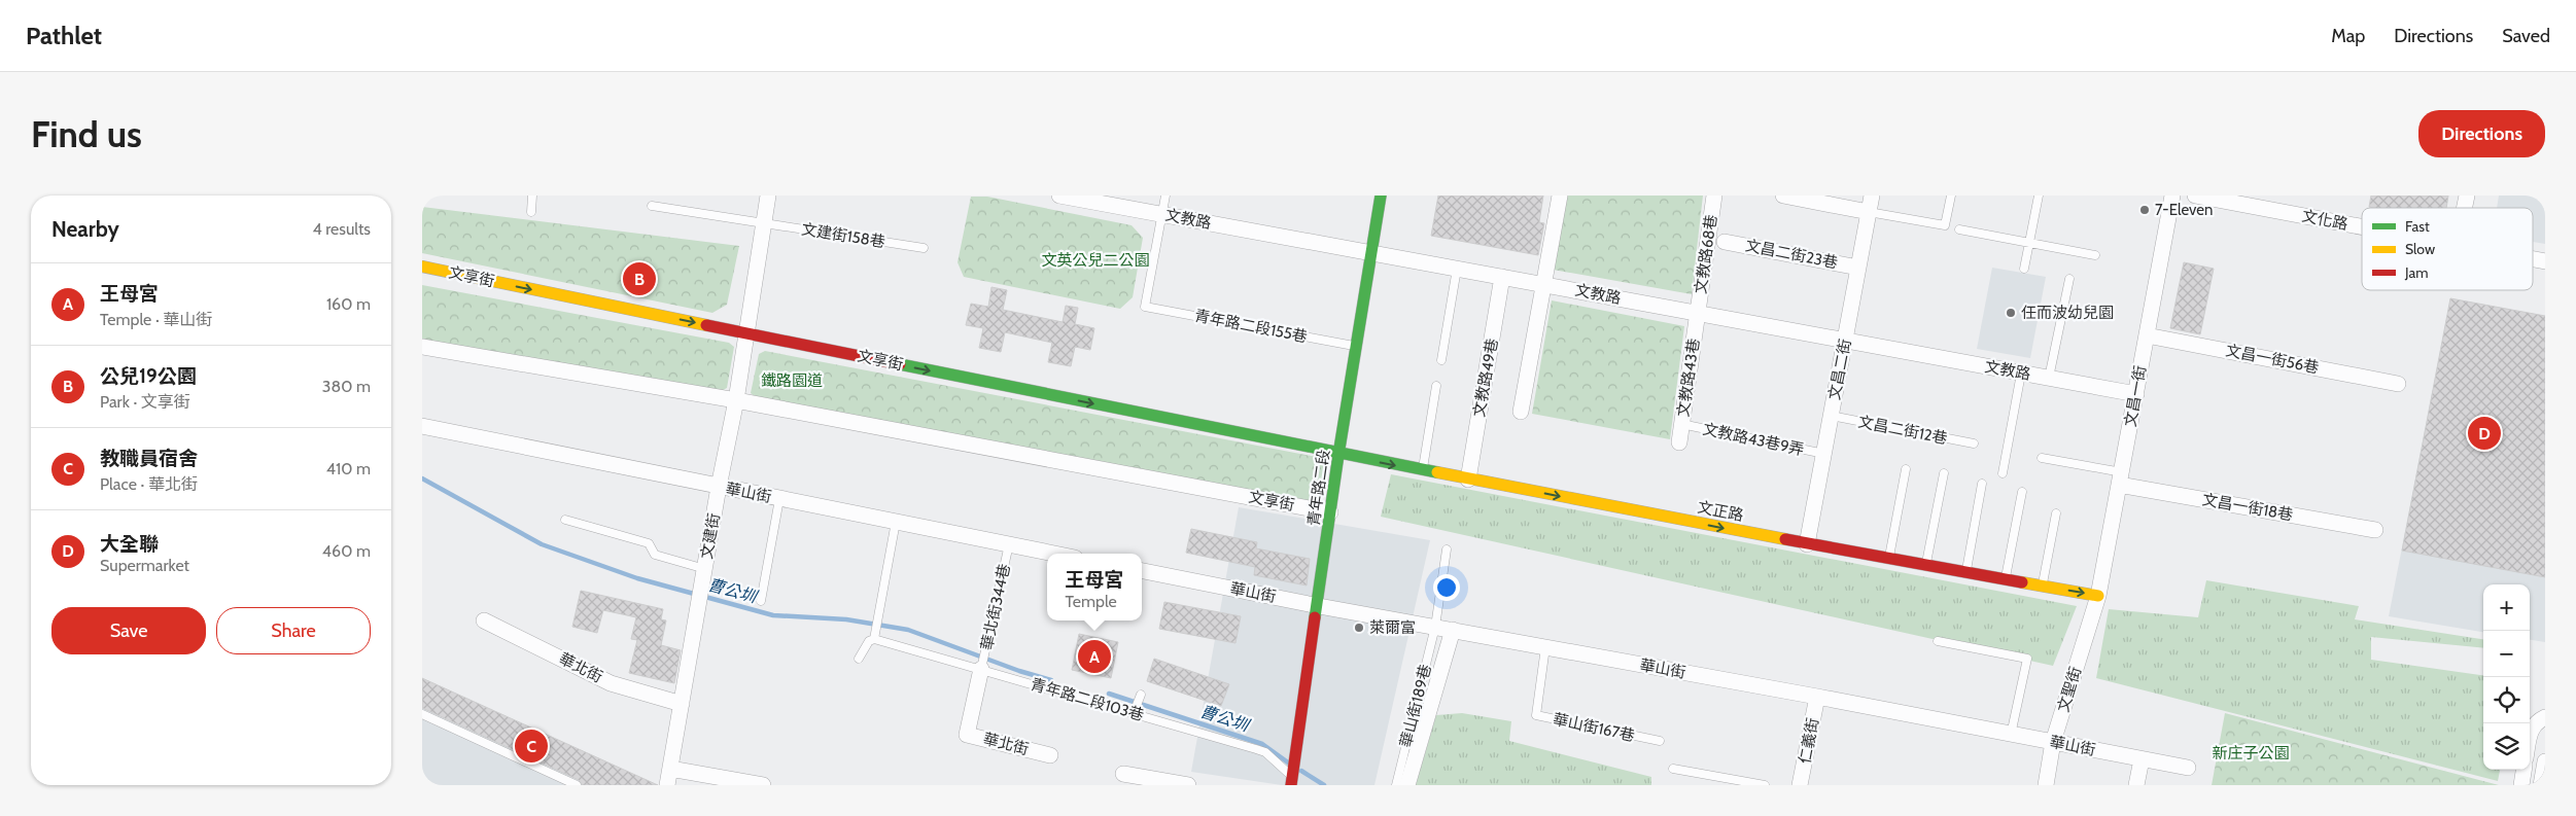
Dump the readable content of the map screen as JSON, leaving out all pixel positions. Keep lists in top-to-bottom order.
{
  "streets": {
    "street": [
      "文教路",
      "文化路",
      "文教路68巷",
      "文昌二街23巷",
      "文享街",
      "文昌一街56巷",
      "文昌二街",
      "文教路49巷",
      "文教路43巷",
      "文昌一街",
      "青年路二段",
      "華山街",
      "文昌一街18巷",
      "文正路",
      "文建街",
      "華北街",
      "文聖街",
      "仁義街"
    ],
    "lane": [
      "文建街158巷",
      "青年路二段155巷",
      "文昌二街12巷",
      "文教路43巷9弄",
      "華北街344巷",
      "青年路二段103巷",
      "華山街189巷",
      "華山街167巷"
    ]
  },
  "crossings": [
    ["文教路", "文教路68巷"],
    ["文教路", "青年路二段155巷"],
    ["文教路", "文昌二街"],
    ["文教路", "文教路49巷"],
    ["文教路", "文教路43巷"],
    ["文教路", "文昌一街"],
    ["文教路", "青年路二段"],
    ["文建街158巷", "文建街"],
    ["文教路68巷", "文教路43巷"],
    ["文昌二街23巷", "文昌二街"],
    ["文享街", "青年路二段"],
    ["文享街", "文正路"],
    ["文享街", "文建街"],
    ["青年路二段155巷", "青年路二段"],
    ["文昌一街56巷", "文昌一街"],
    ["文昌二街", "文昌二街12巷"],
    ["文昌二街", "文教路43巷9弄"],
    ["文昌二街", "文正路"],
    ["文教路49巷", "文正路"],
    ["文教路43巷", "文教路43巷9弄"],
    ["文昌一街", "文昌一街18巷"],
    ["文昌一街", "文正路"],
    ["文昌一街", "文聖街"],
    ["青年路二段", "華山街"],
    ["青年路二段", "文正路"],
    ["青年路二段", "青年路二段103巷"],
    ["華山街", "文建街"],
    ["華山街", "華北街344巷"],
    ["華山街", "文聖街"],
    ["華山街", "華山街189巷"],
    ["華山街", "華山街167巷"],
    ["華山街", "仁義街"],
    ["文正路", "文聖街"],
    ["文建街", "華北街"],
    ["華北街344巷", "華北街"],
    ["華北街344巷", "青年路二段103巷"],
    ["華北街", "青年路二段103巷"]
  ],
  "one_way": ["文正路"],
  "water": ["曹公圳"],
  "parks": ["文英公兒二公園", "鐵路園道", "新庄子公園"],
  "places": ["7-Eleven", "任而波幼兒園", "萊爾富"],
  "legend": ["Fast", "Slow", "Jam"],
  "page": {
    "header": "Pathlet",
    "nav": ["Map", "Directions", "Saved"],
    "buttons": [
      "Directions",
      ["Save", "Share"]
    ],
    "title": "Find us",
    "heading": ["Nearby", "4 results"],
    "pins": [
      "B",
      "D",
      "A",
      "C"
    ],
    "list": [
      {
        "mark": "A",
        "name": "王母宮",
        "note": "Temple · 華山街",
        "value": "160 m"
      },
      {
        "mark": "B",
        "name": "公兒19公園",
        "note": "Park · 文享街",
        "value": "380 m"
      },
      {
        "mark": "C",
        "name": "教職員宿舍",
        "note": "Place · 華北街",
        "value": "410 m"
      },
      {
        "mark": "D",
        "name": "大全聯",
        "note": "Supermarket",
        "value": "460 m"
      }
    ],
    "popup": ["王母宮", "Temple"],
    "map_buttons": ["+", "−"]
  }
}
